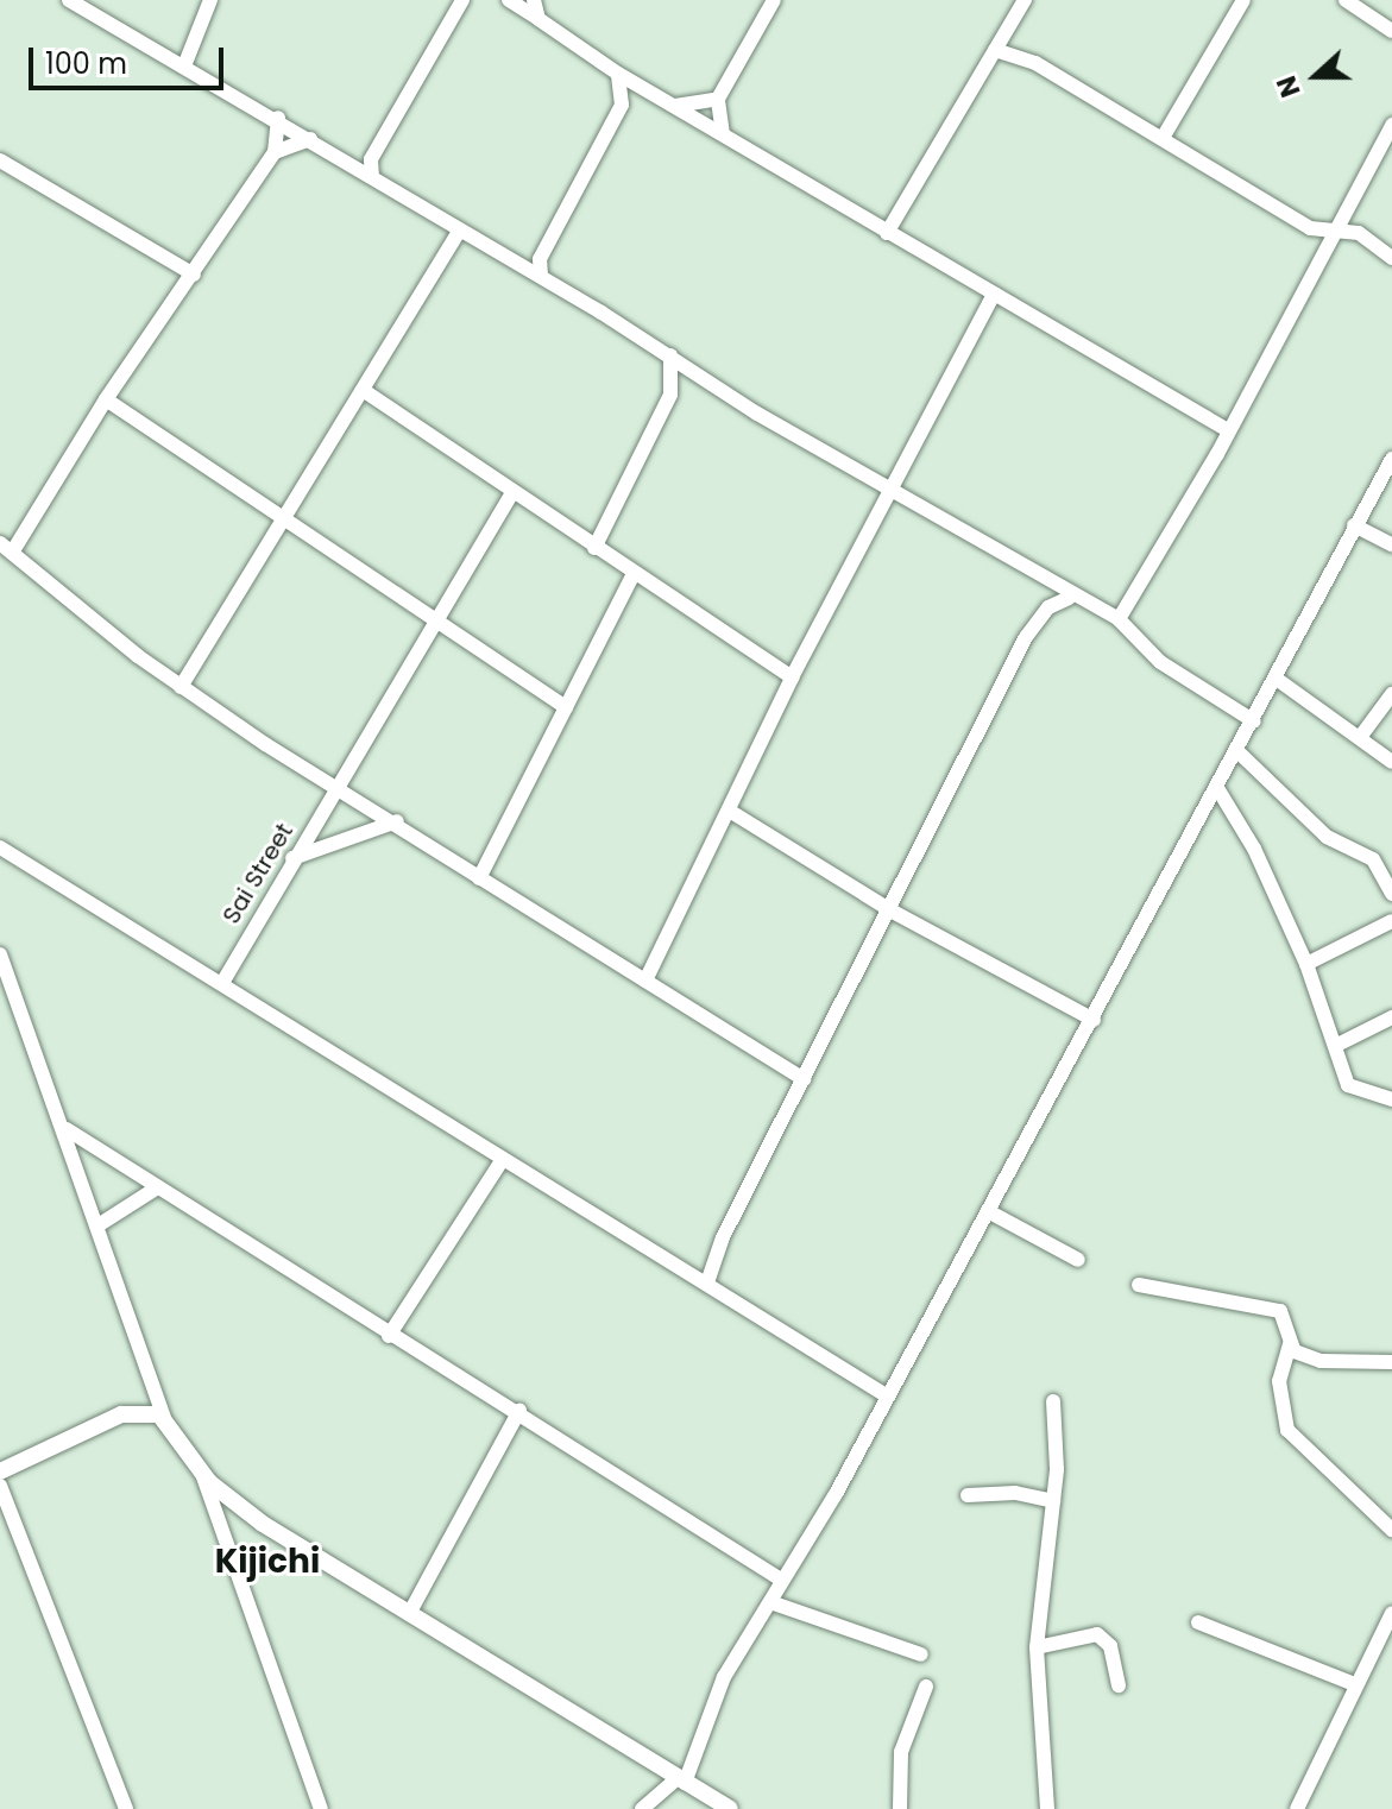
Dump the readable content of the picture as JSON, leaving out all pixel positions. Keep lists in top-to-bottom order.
{
  "streets": {
    "street": ["Sai Street"]
  },
  "districts": ["Kijichi"],
  "scale_bar": "100 m",
  "north": "left"
}
